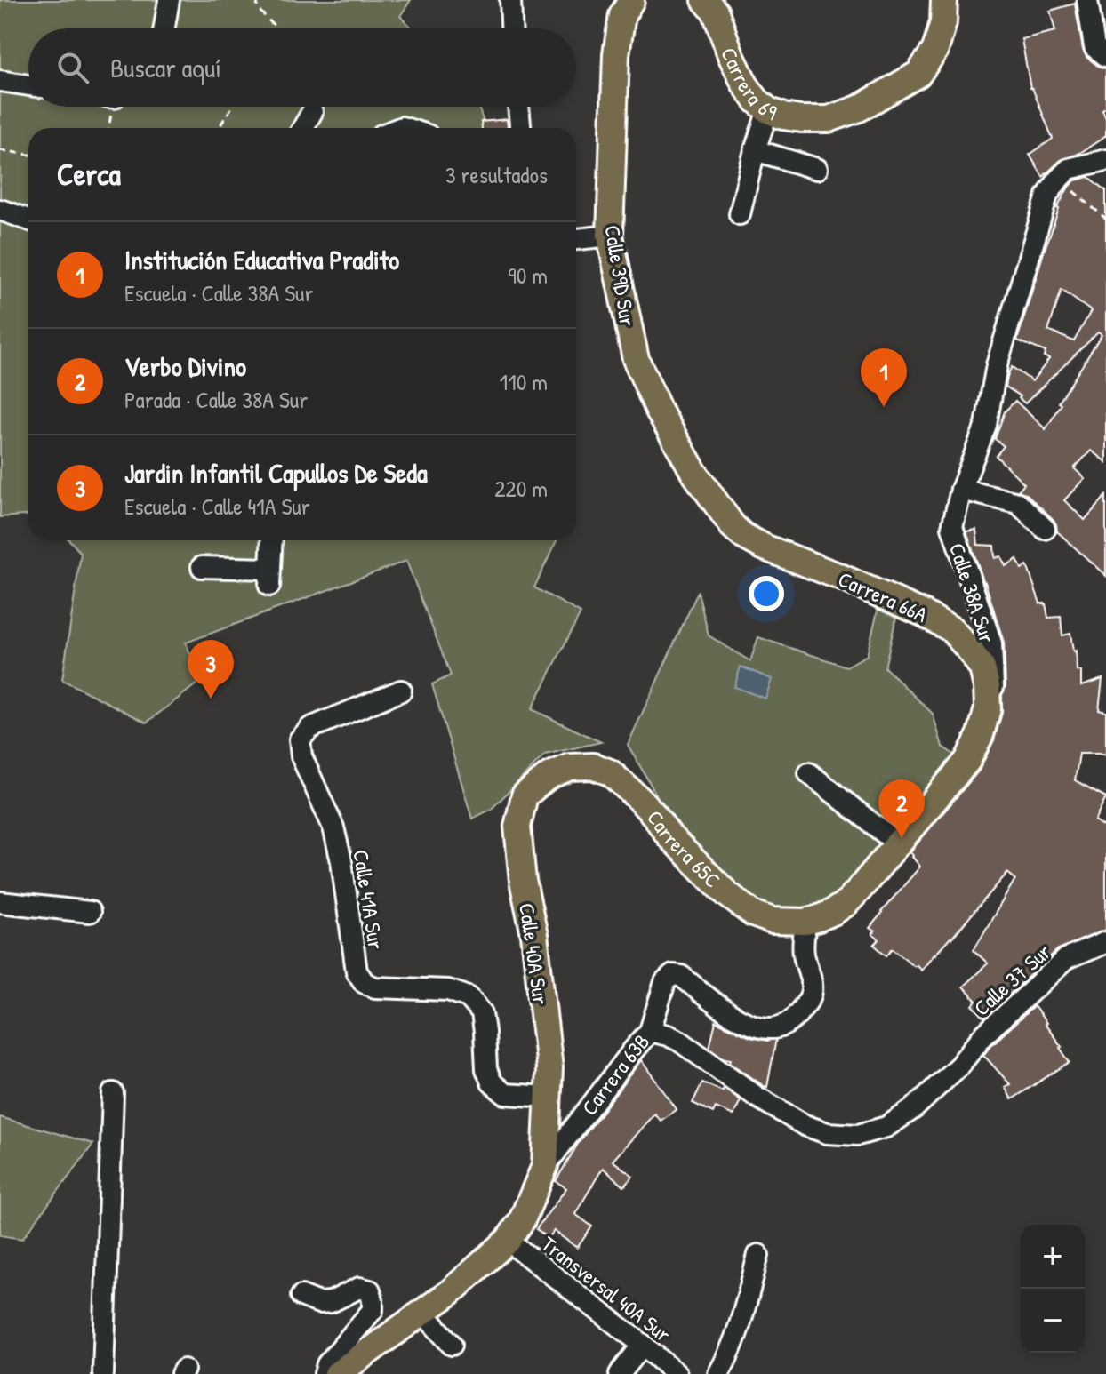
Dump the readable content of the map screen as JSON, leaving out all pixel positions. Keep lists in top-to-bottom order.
{
  "streets": {
    "main road": [
      "Carrera 69",
      "Calle 39D Sur",
      "Calle 38A Sur",
      "Carrera 66A",
      "Carrera 65C",
      "Calle 40A Sur",
      "Carrera 63B"
    ],
    "street": ["Calle 41A Sur", "Calle 37 Sur", "Transversal 40A Sur"]
  },
  "crossings": [
    ["Calle 39D Sur", "Carrera 66A"],
    ["Calle 38A Sur", "Carrera 66A"],
    ["Calle 38A Sur", "Carrera 65C"],
    ["Carrera 65C", "Calle 40A Sur"],
    ["Calle 41A Sur", "Calle 40A Sur"],
    ["Calle 40A Sur", "Carrera 63B"],
    ["Calle 37 Sur", "Carrera 63B"],
    ["Carrera 63B", "Transversal 40A Sur"]
  ],
  "page": {
    "search": "Buscar aquí",
    "heading": ["Cerca", "3 resultados"],
    "list": [
      {
        "mark": "1",
        "name": "Institución Educativa Pradito",
        "note": "Escuela · Calle 38A Sur",
        "value": "90 m"
      },
      {
        "mark": "2",
        "name": "Verbo Divino",
        "note": "Parada · Calle 38A Sur",
        "value": "110 m"
      },
      {
        "mark": "3",
        "name": "Jardin Infantil Capullos De Seda",
        "note": "Escuela · Calle 41A Sur",
        "value": "220 m"
      }
    ],
    "pins": ["1", "3", "2"],
    "map_buttons": ["+", "−"]
  }
}
